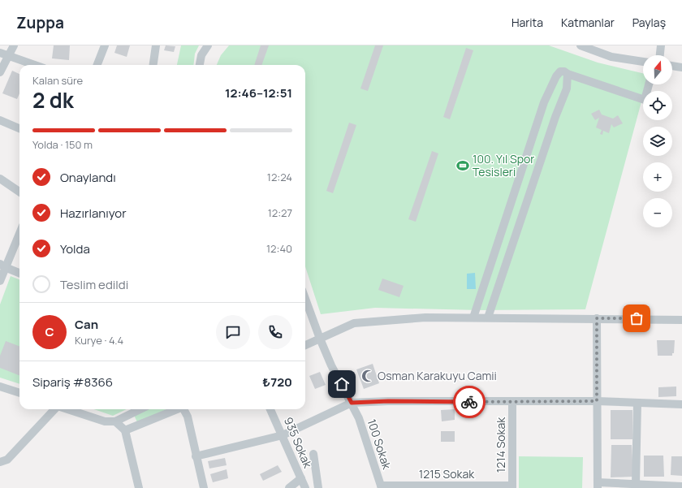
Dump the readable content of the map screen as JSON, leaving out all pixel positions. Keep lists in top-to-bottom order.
{
  "streets": {
    "street": [
      "935 Sokak",
      "100 Sokak",
      "1214 Sokak",
      "1215 Sokak"
    ]
  },
  "crossings": [
    ["100 Sokak", "1215 Sokak"],
    ["1214 Sokak", "1215 Sokak"]
  ],
  "places": {
    "sports": ["100. Yıl Spor Tesisleri"],
    "mosque": ["Osman Karakuyu Camii"]
  },
  "north": "top",
  "page": {
    "header": "Zuppa",
    "nav": ["Harita", "Katmanlar", "Paylaş"],
    "map_buttons": ["+", "−"],
    "heading": ["2 dk", "Kalan süre", "12:46–12:51"],
    "panel": [
      "Can",
      "Kurye · 4.4",
      "Sipariş #8366",
      "₺720"
    ],
    "bar": "Yolda · 150 m",
    "list": [
      ["Onaylandı", "12:24"],
      ["Hazırlanıyor", "12:27"],
      ["Yolda", "12:40"],
      "Teslim edildi"
    ],
    "round": "C"
  }
}
